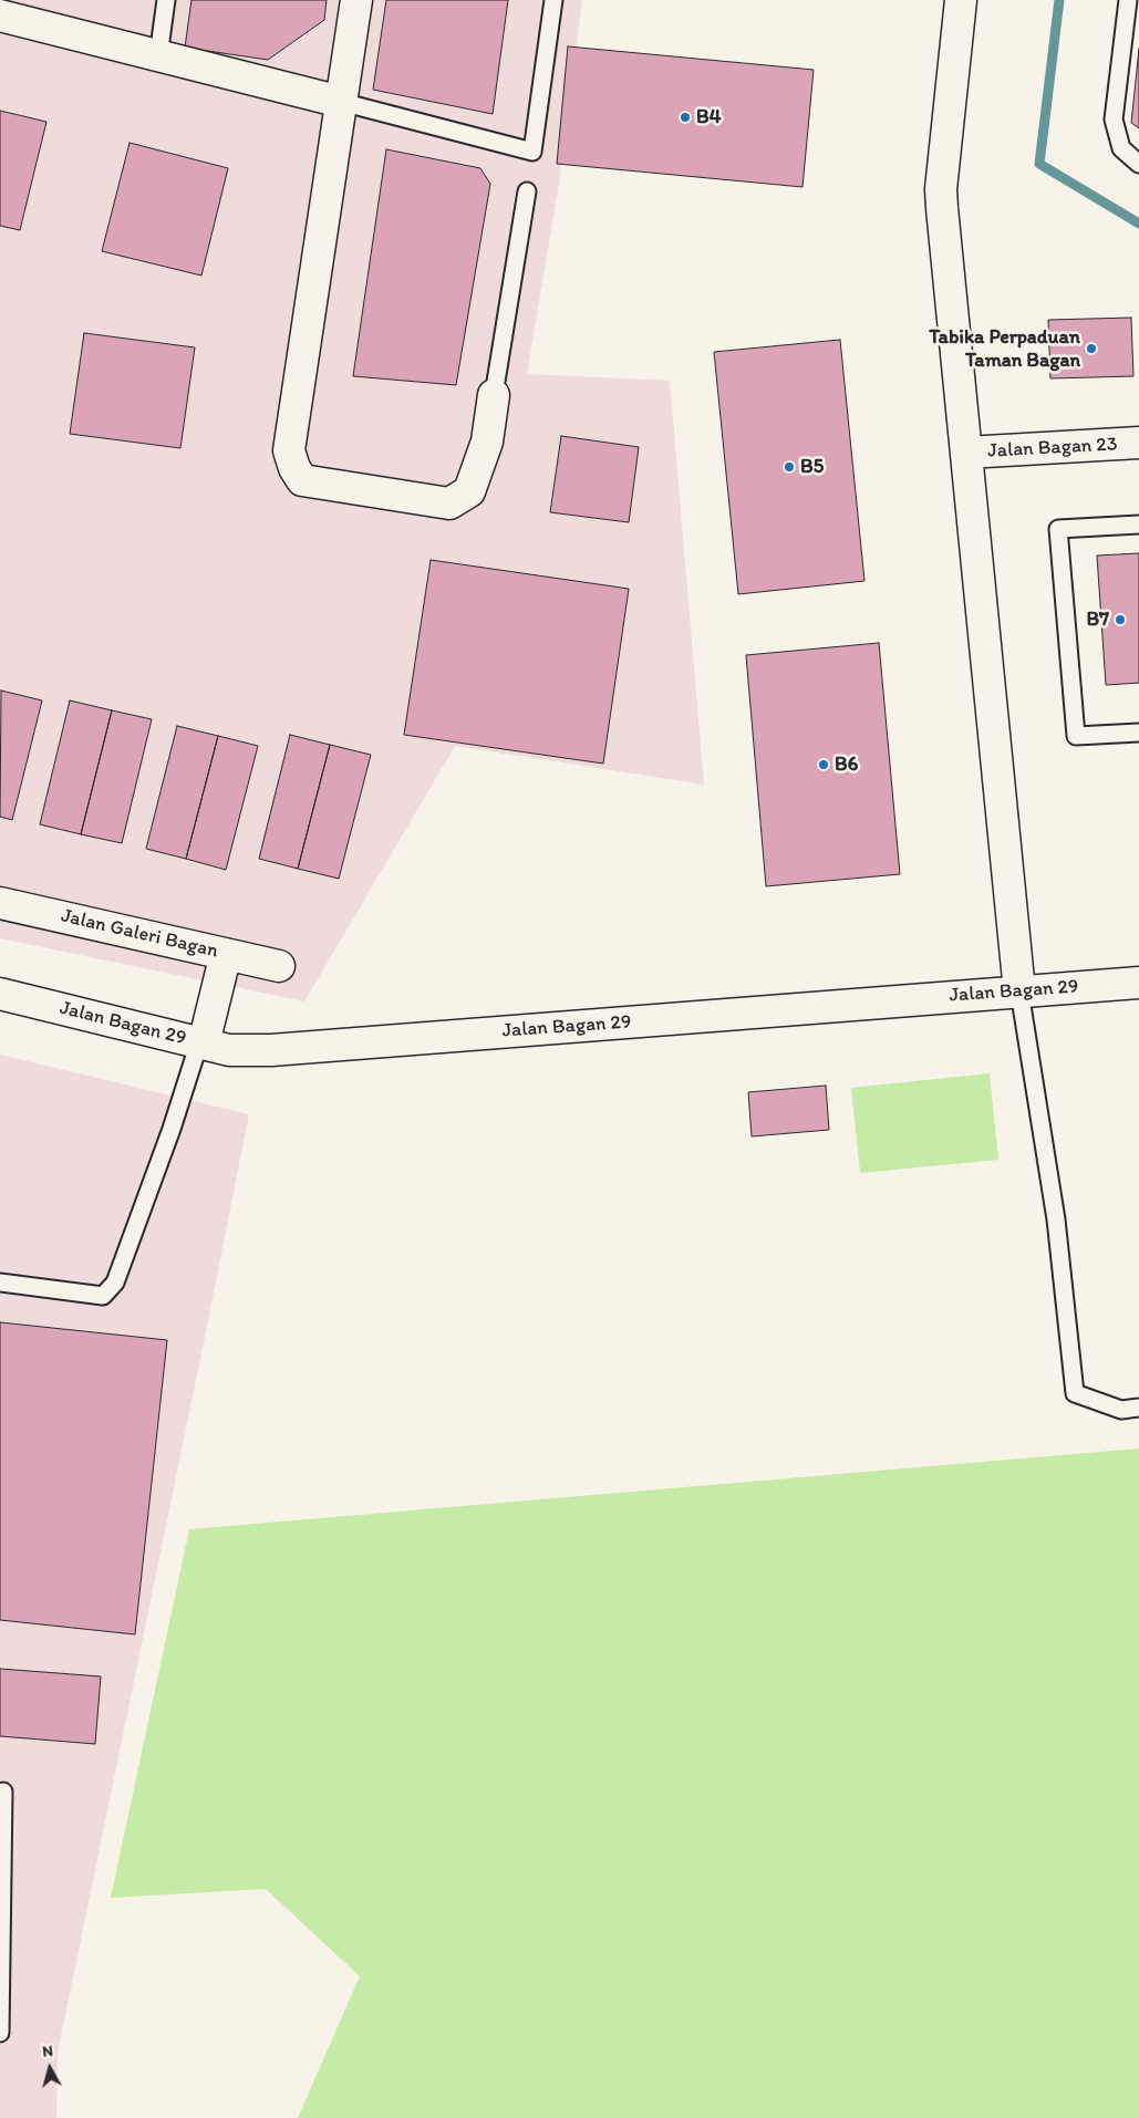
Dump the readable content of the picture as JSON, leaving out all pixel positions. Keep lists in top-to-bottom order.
{
  "streets": {
    "street": ["Jalan Bagan 23", "Jalan Galeri Bagan", "Jalan Bagan 29"]
  },
  "places": [
    "B4",
    "Tabika Perpaduan Taman Bagan",
    "B5",
    "B7",
    "B6"
  ],
  "north": "top"
}
